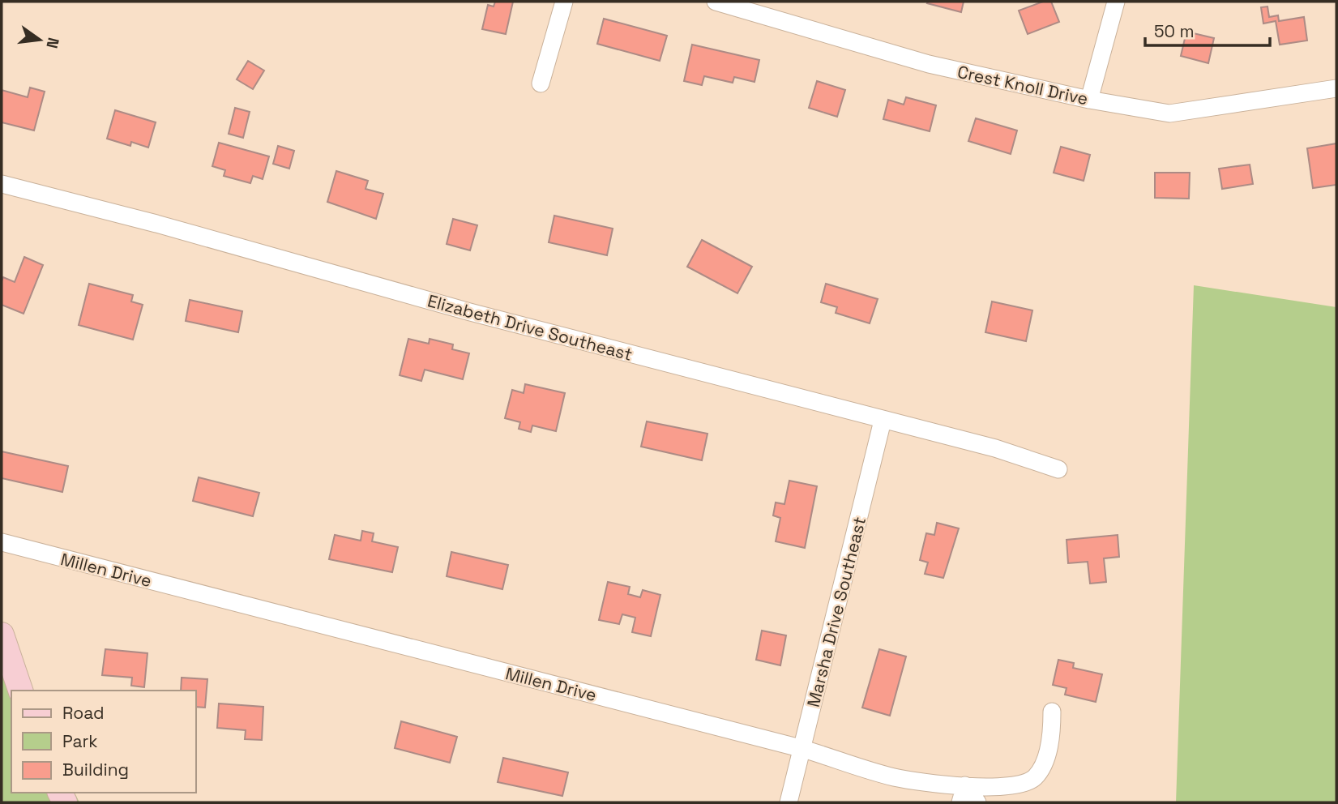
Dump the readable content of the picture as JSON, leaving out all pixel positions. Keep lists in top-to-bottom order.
{
  "streets": {
    "street": [
      "Crest Knoll Drive",
      "Elizabeth Drive Southeast",
      "Millen Drive",
      "Marsha Drive Southeast"
    ]
  },
  "crossings": [
    ["Elizabeth Drive Southeast", "Marsha Drive Southeast"],
    ["Millen Drive", "Marsha Drive Southeast"]
  ],
  "legend": ["Road", "Park", "Building"],
  "scale_bar": "50 m",
  "north": "right"
}
